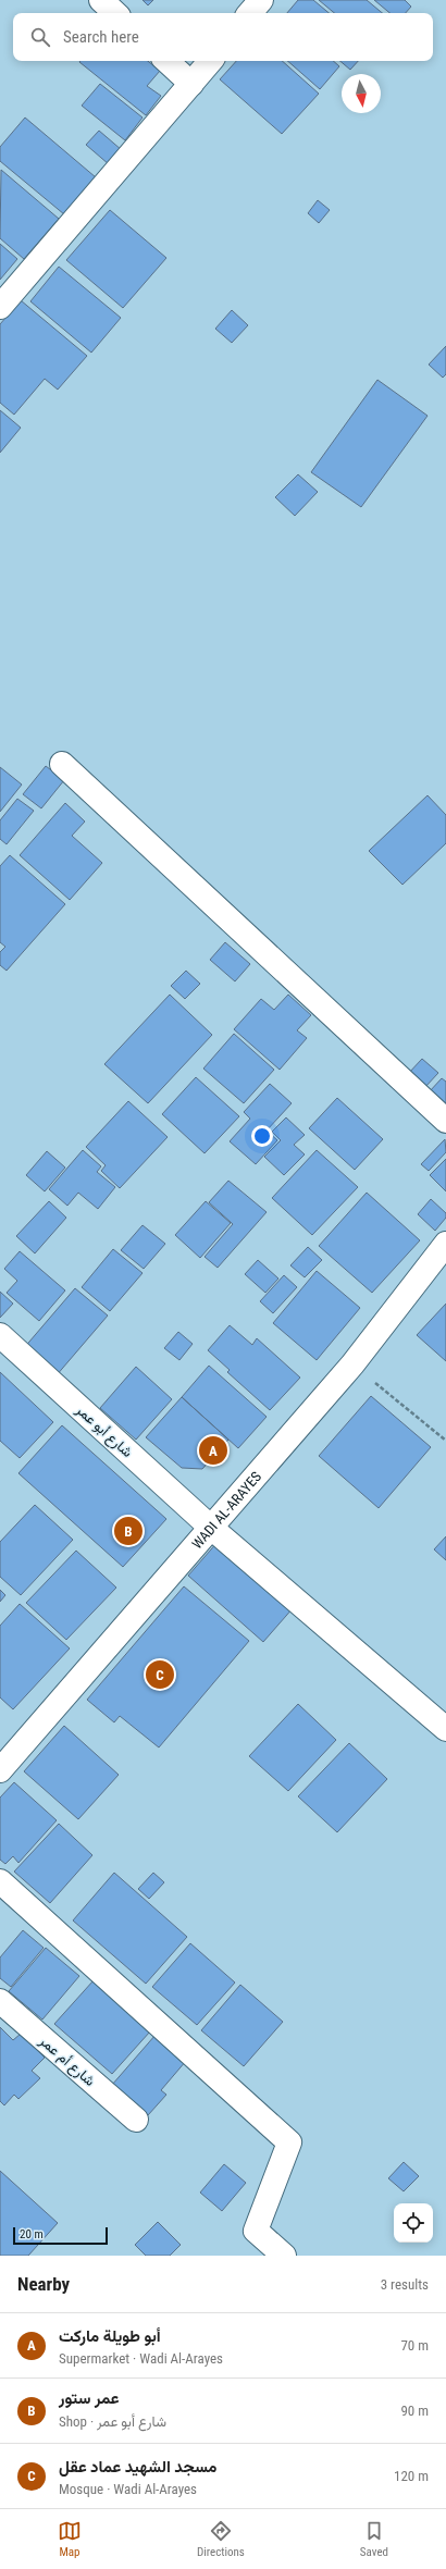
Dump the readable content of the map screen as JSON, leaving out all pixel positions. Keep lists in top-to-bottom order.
{
  "streets": {
    "street": ["شارع أبو عمر", "WADI AL-ARAYES", "شارع أم عمر"]
  },
  "crossings": [
    ["شارع أبو عمر", "WADI AL-ARAYES"]
  ],
  "scale_bar": "20 m",
  "north": "bottom",
  "page": {
    "search": "Search here",
    "pins": ["A", "B", "C"],
    "scale": "20 m",
    "heading": ["Nearby", "3 results"],
    "list": [
      {
        "mark": "A",
        "name": "أبو طويلة ماركت",
        "note": "Supermarket · Wadi Al-Arayes",
        "value": "70 m"
      },
      {
        "mark": "B",
        "name": "عمر ستور",
        "note": "Shop · شارع أبو عمر",
        "value": "90 m"
      },
      {
        "mark": "C",
        "name": "مسجد الشهيد عماد عقل",
        "note": "Mosque · Wadi Al-Arayes",
        "value": "120 m"
      }
    ],
    "nav": ["Map", "Directions", "Saved"]
  }
}
